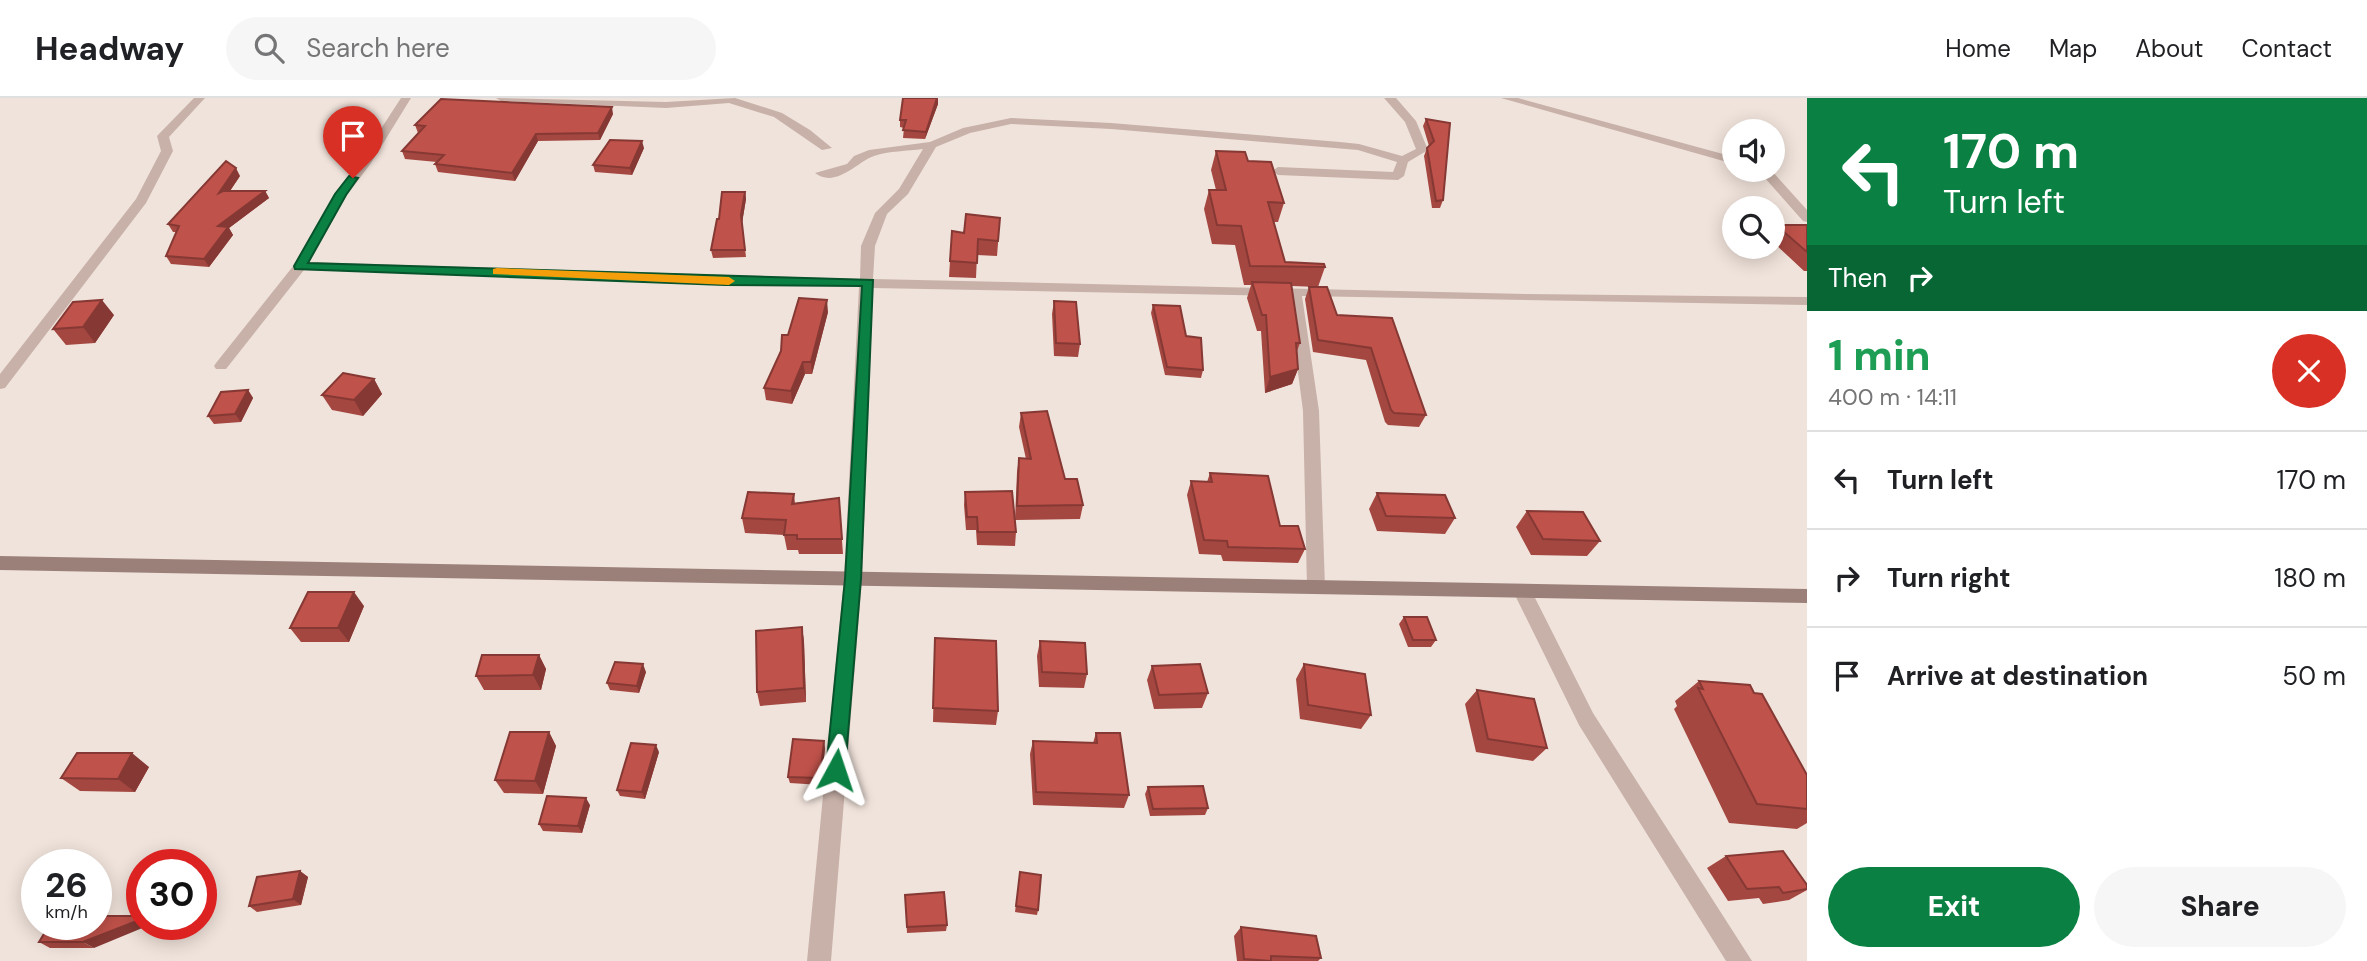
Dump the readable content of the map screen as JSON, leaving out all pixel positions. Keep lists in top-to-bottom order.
{
  "page": {
    "header": "Headway",
    "search": "Search here",
    "nav": [
      "Home",
      "Map",
      "About",
      "Contact"
    ],
    "turn": ["170 m", "Turn left"],
    "then": "Then",
    "heading": ["1 min", "400 m · 14:11"],
    "list": [
      {
        "name": "Turn left",
        "value": "170 m"
      },
      {
        "name": "Turn right",
        "value": "180 m"
      },
      {
        "name": "Arrive at destination",
        "value": "50 m"
      }
    ],
    "speed": "26 km/h",
    "limit": "30",
    "buttons": ["Exit", "Share"]
  }
}
